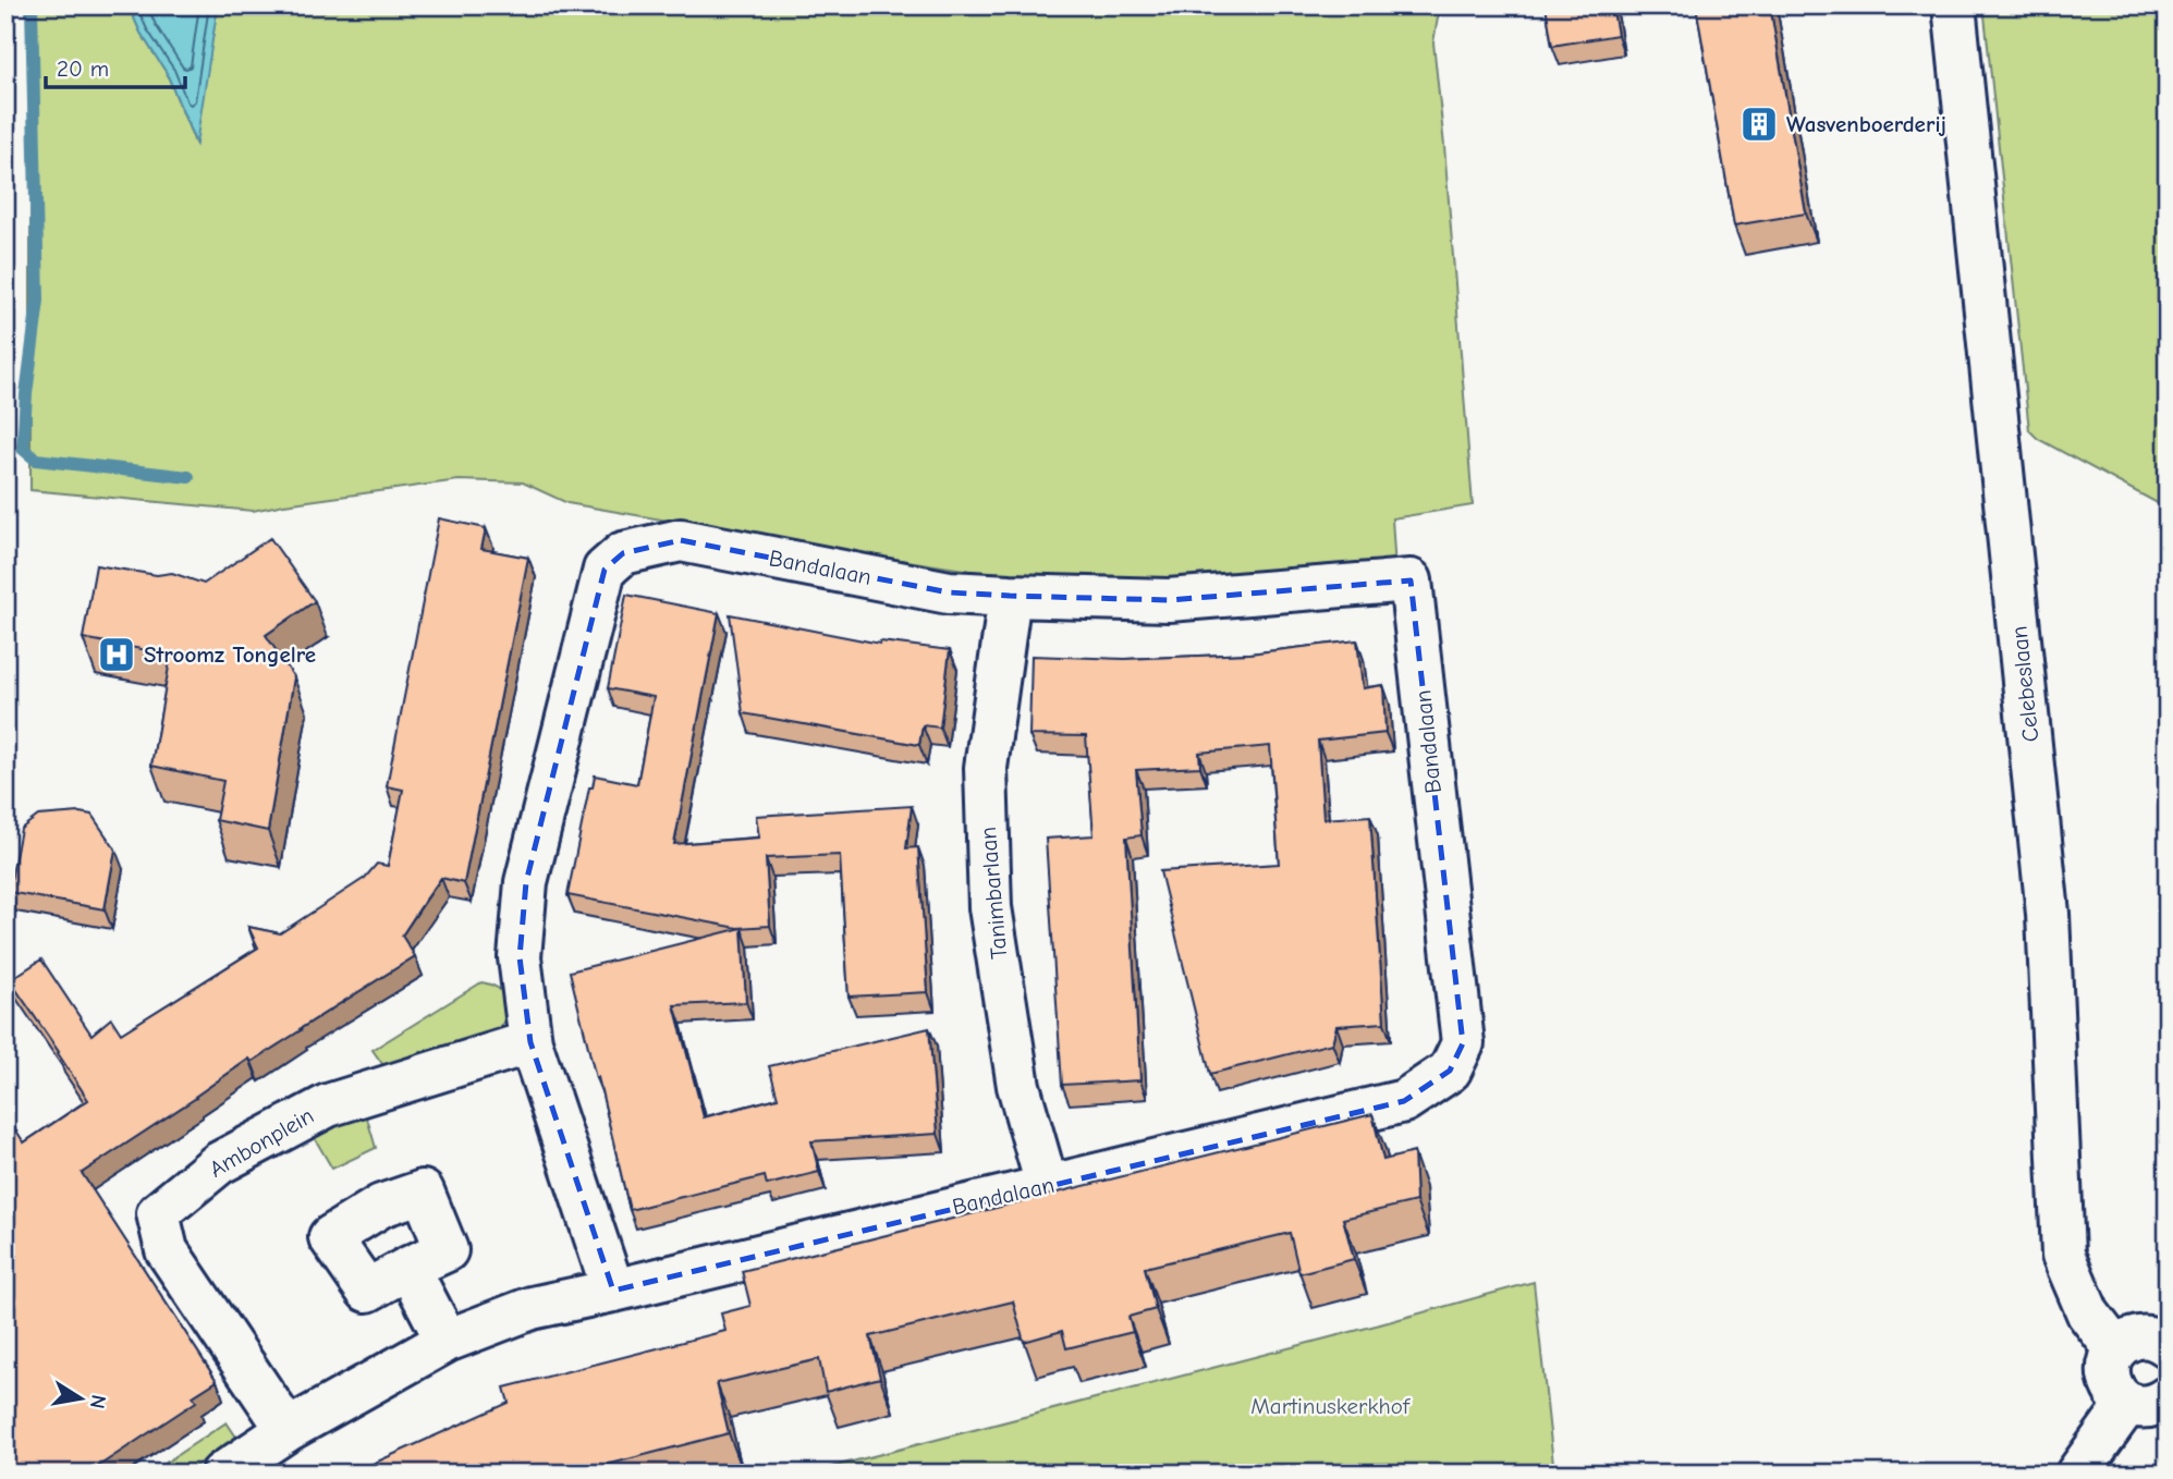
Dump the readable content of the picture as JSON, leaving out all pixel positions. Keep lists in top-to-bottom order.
{
  "streets": {
    "street": [
      "Bandalaan",
      "Celebeslaan",
      "Tanimbarlaan",
      "Ambonplein"
    ]
  },
  "crossings": [
    ["Bandalaan", "Tanimbarlaan"],
    ["Bandalaan", "Ambonplein"]
  ],
  "parks": ["Martinuskerkhof"],
  "places": {
    "building": ["Wasvenboerderij"],
    "hospital": ["Stroomz Tongelre"]
  },
  "scale_bar": "20 m",
  "north": "right"
}
